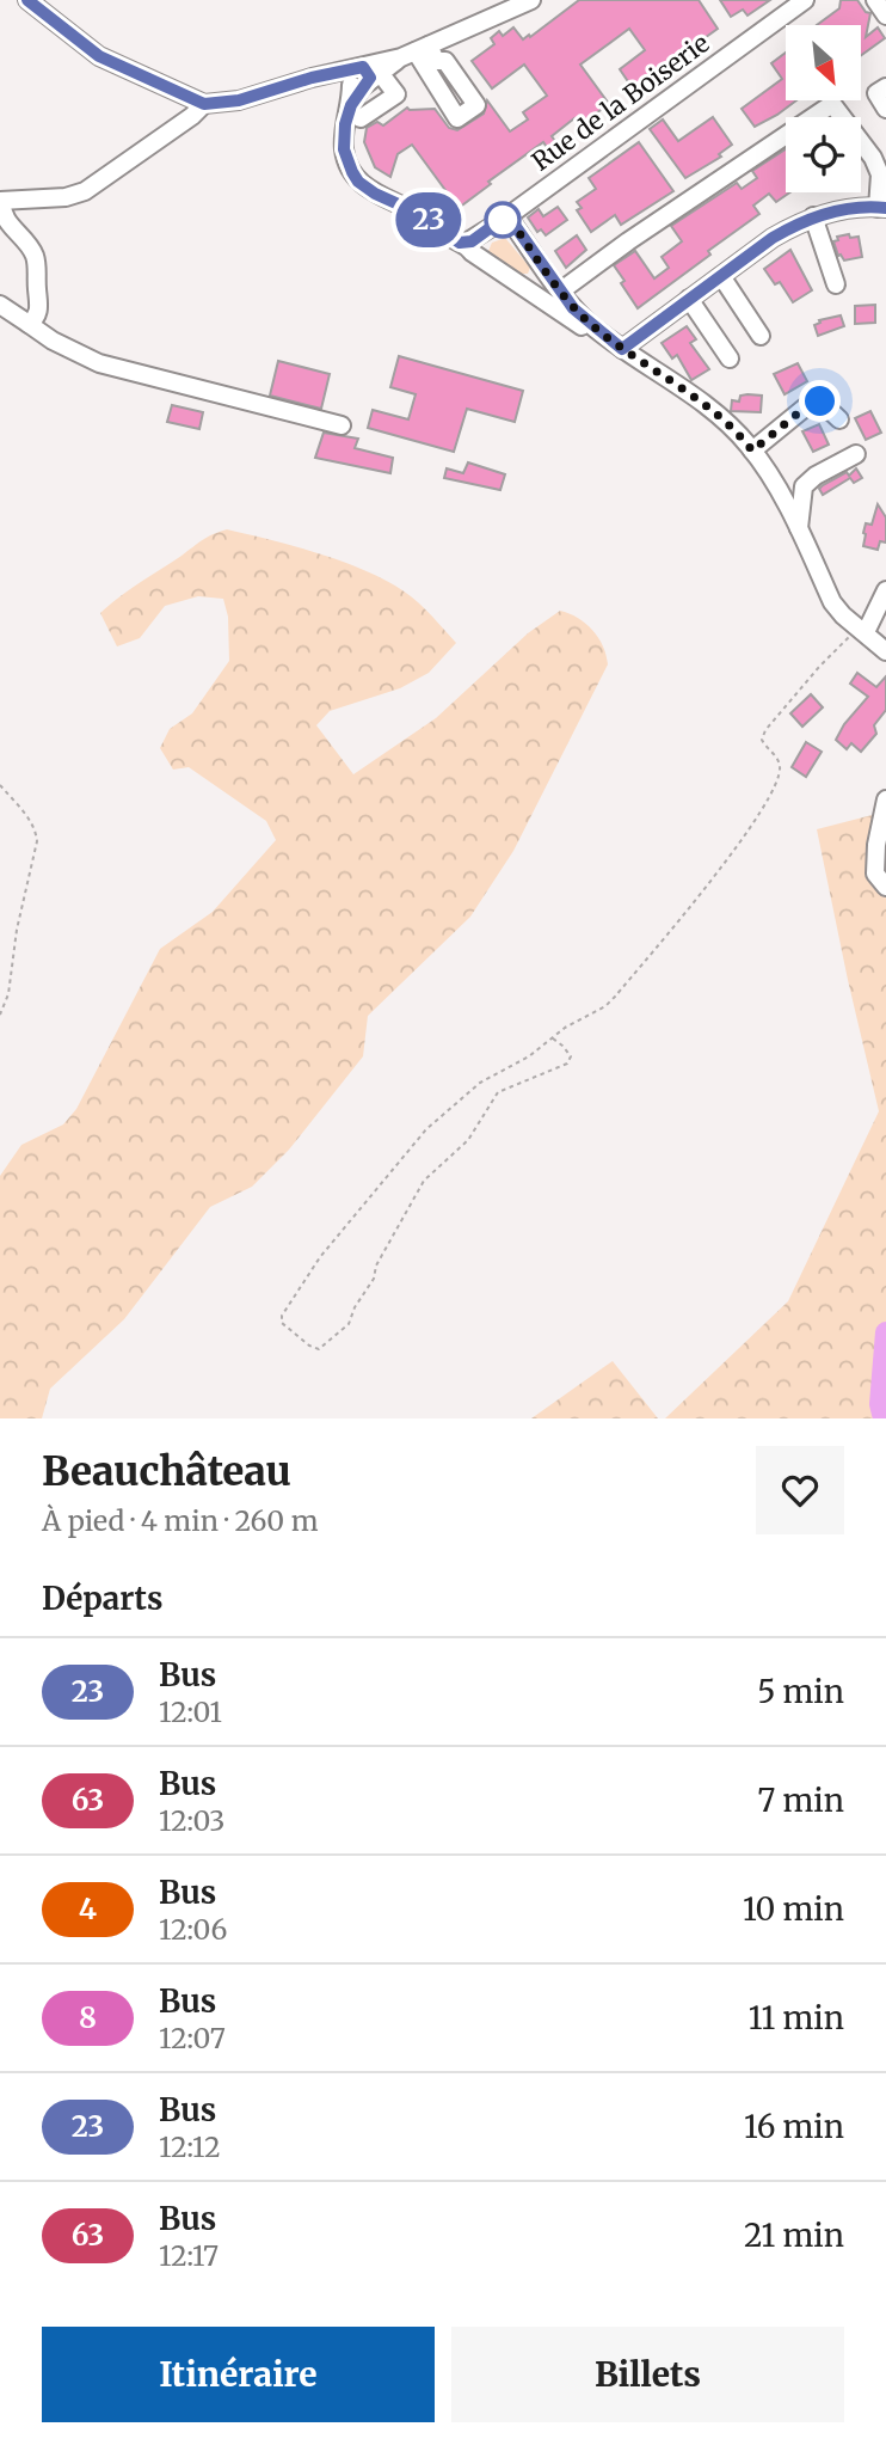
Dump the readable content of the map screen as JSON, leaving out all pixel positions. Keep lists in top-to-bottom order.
{
  "streets": {
    "street": ["Rue de la Boiserie"]
  },
  "lines": ["bus line 23"],
  "north": "bottom right",
  "page": {
    "on_map": "23",
    "heading": [
      ["Beauchâteau", "À pied · 4 min · 260 m"],
      "Départs"
    ],
    "list": [
      {
        "mark": "23",
        "name": "Bus",
        "note": "12:01",
        "value": "5 min"
      },
      {
        "mark": "63",
        "name": "Bus",
        "note": "12:03",
        "value": "7 min"
      },
      {
        "mark": "4",
        "name": "Bus",
        "note": "12:06",
        "value": "10 min"
      },
      {
        "mark": "8",
        "name": "Bus",
        "note": "12:07",
        "value": "11 min"
      },
      {
        "mark": "23",
        "name": "Bus",
        "note": "12:12",
        "value": "16 min"
      },
      {
        "mark": "63",
        "name": "Bus",
        "note": "12:17",
        "value": "21 min"
      }
    ],
    "buttons": ["Itinéraire", "Billets"]
  }
}
